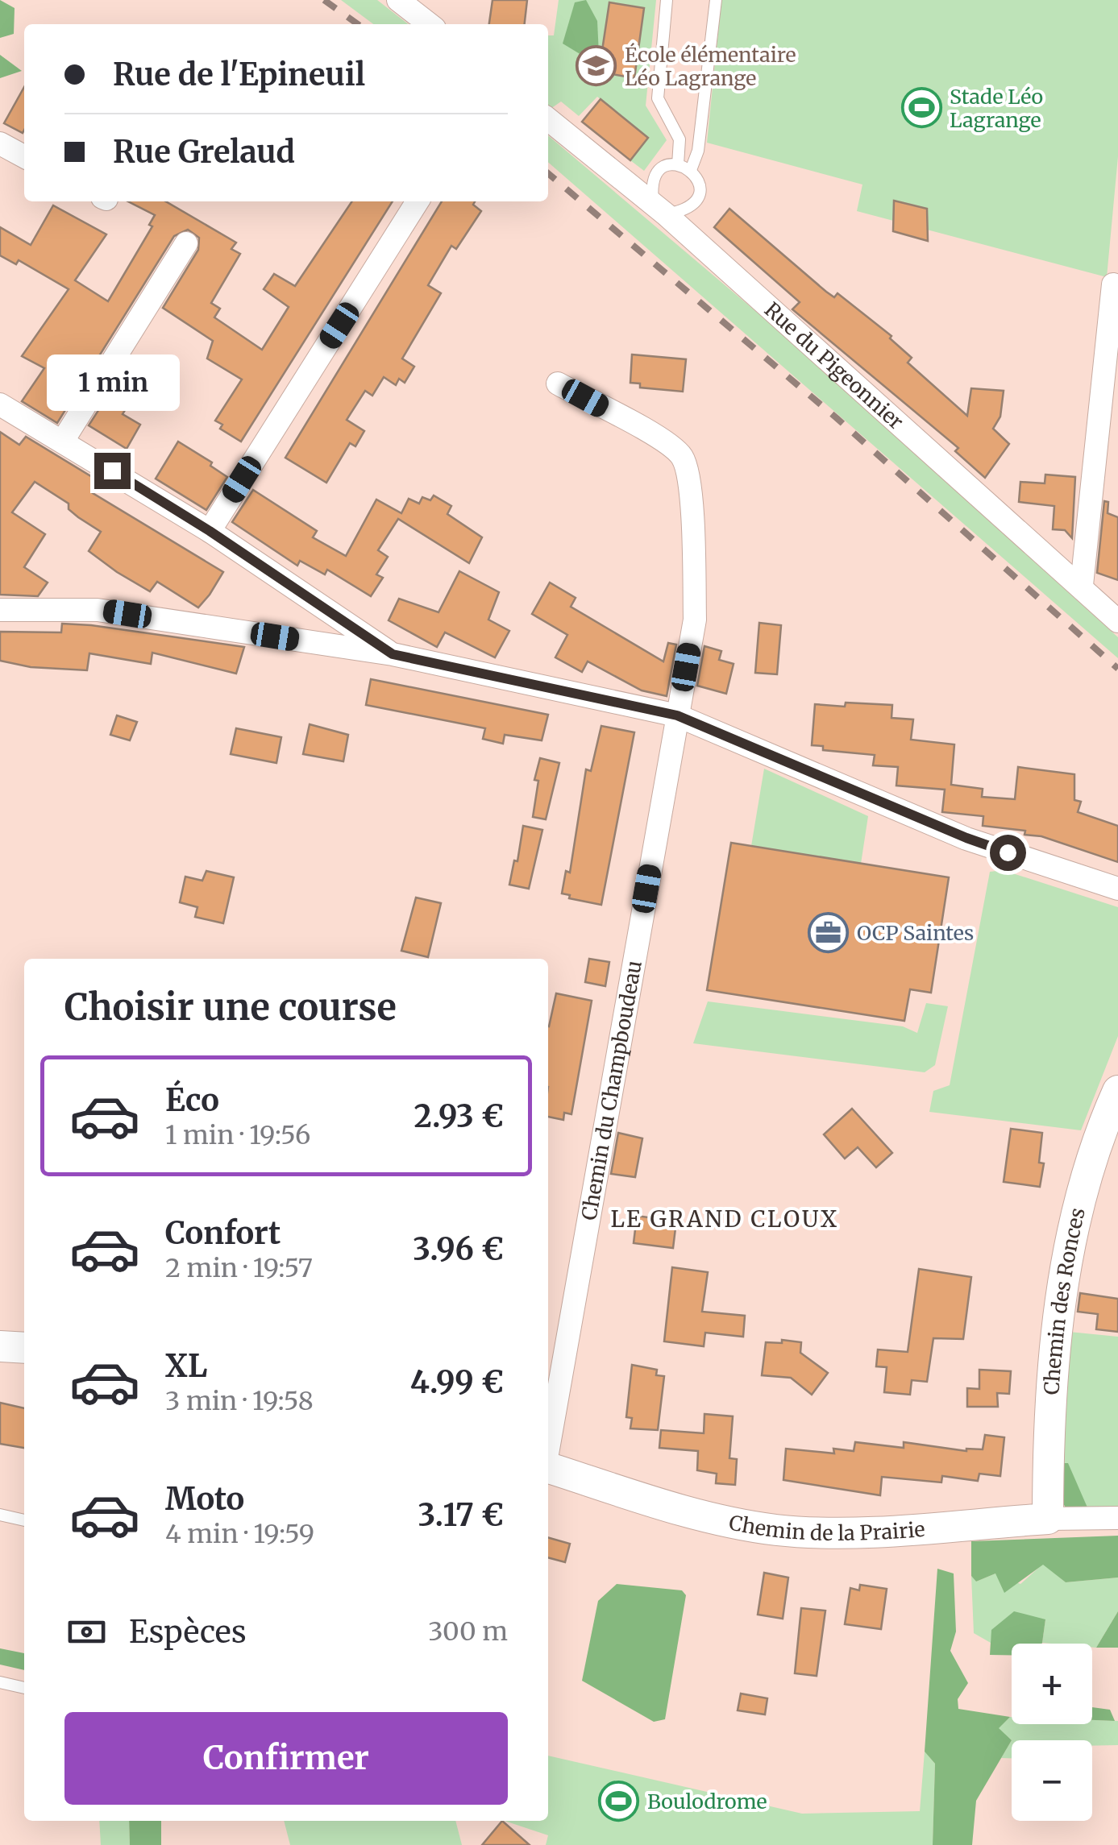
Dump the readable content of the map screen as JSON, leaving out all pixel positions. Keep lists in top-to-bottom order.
{
  "streets": {
    "street": [
      "Rue du Pigeonnier",
      "Chemin du Champboudeau",
      "Chemin des Ronces",
      "Chemin de la Prairie"
    ]
  },
  "crossings": [
    ["Chemin des Ronces", "Chemin de la Prairie"]
  ],
  "districts": ["LE GRAND CLOUX"],
  "places": {
    "school or university": ["École élémentaire Léo Lagrange"],
    "sports": ["Stade Léo Lagrange", "Boulodrome"],
    "office": ["OCP Saintes"]
  },
  "page": {
    "banner": ["Rue de l'Epineuil", "Rue Grelaud"],
    "bubble": "1 min",
    "heading": "Choisir une course",
    "list": [
      {
        "name": "Éco",
        "note": "1 min · 19:56",
        "value": "2.93 €"
      },
      {
        "name": "Confort",
        "note": "2 min · 19:57",
        "value": "3.96 €"
      },
      {
        "name": "XL",
        "note": "3 min · 19:58",
        "value": "4.99 €"
      },
      {
        "name": "Moto",
        "note": "4 min · 19:59",
        "value": "3.17 €"
      }
    ],
    "pay": ["Espèces", "300 m"],
    "map_buttons": ["+", "−"],
    "buttons": "Confirmer"
  }
}
